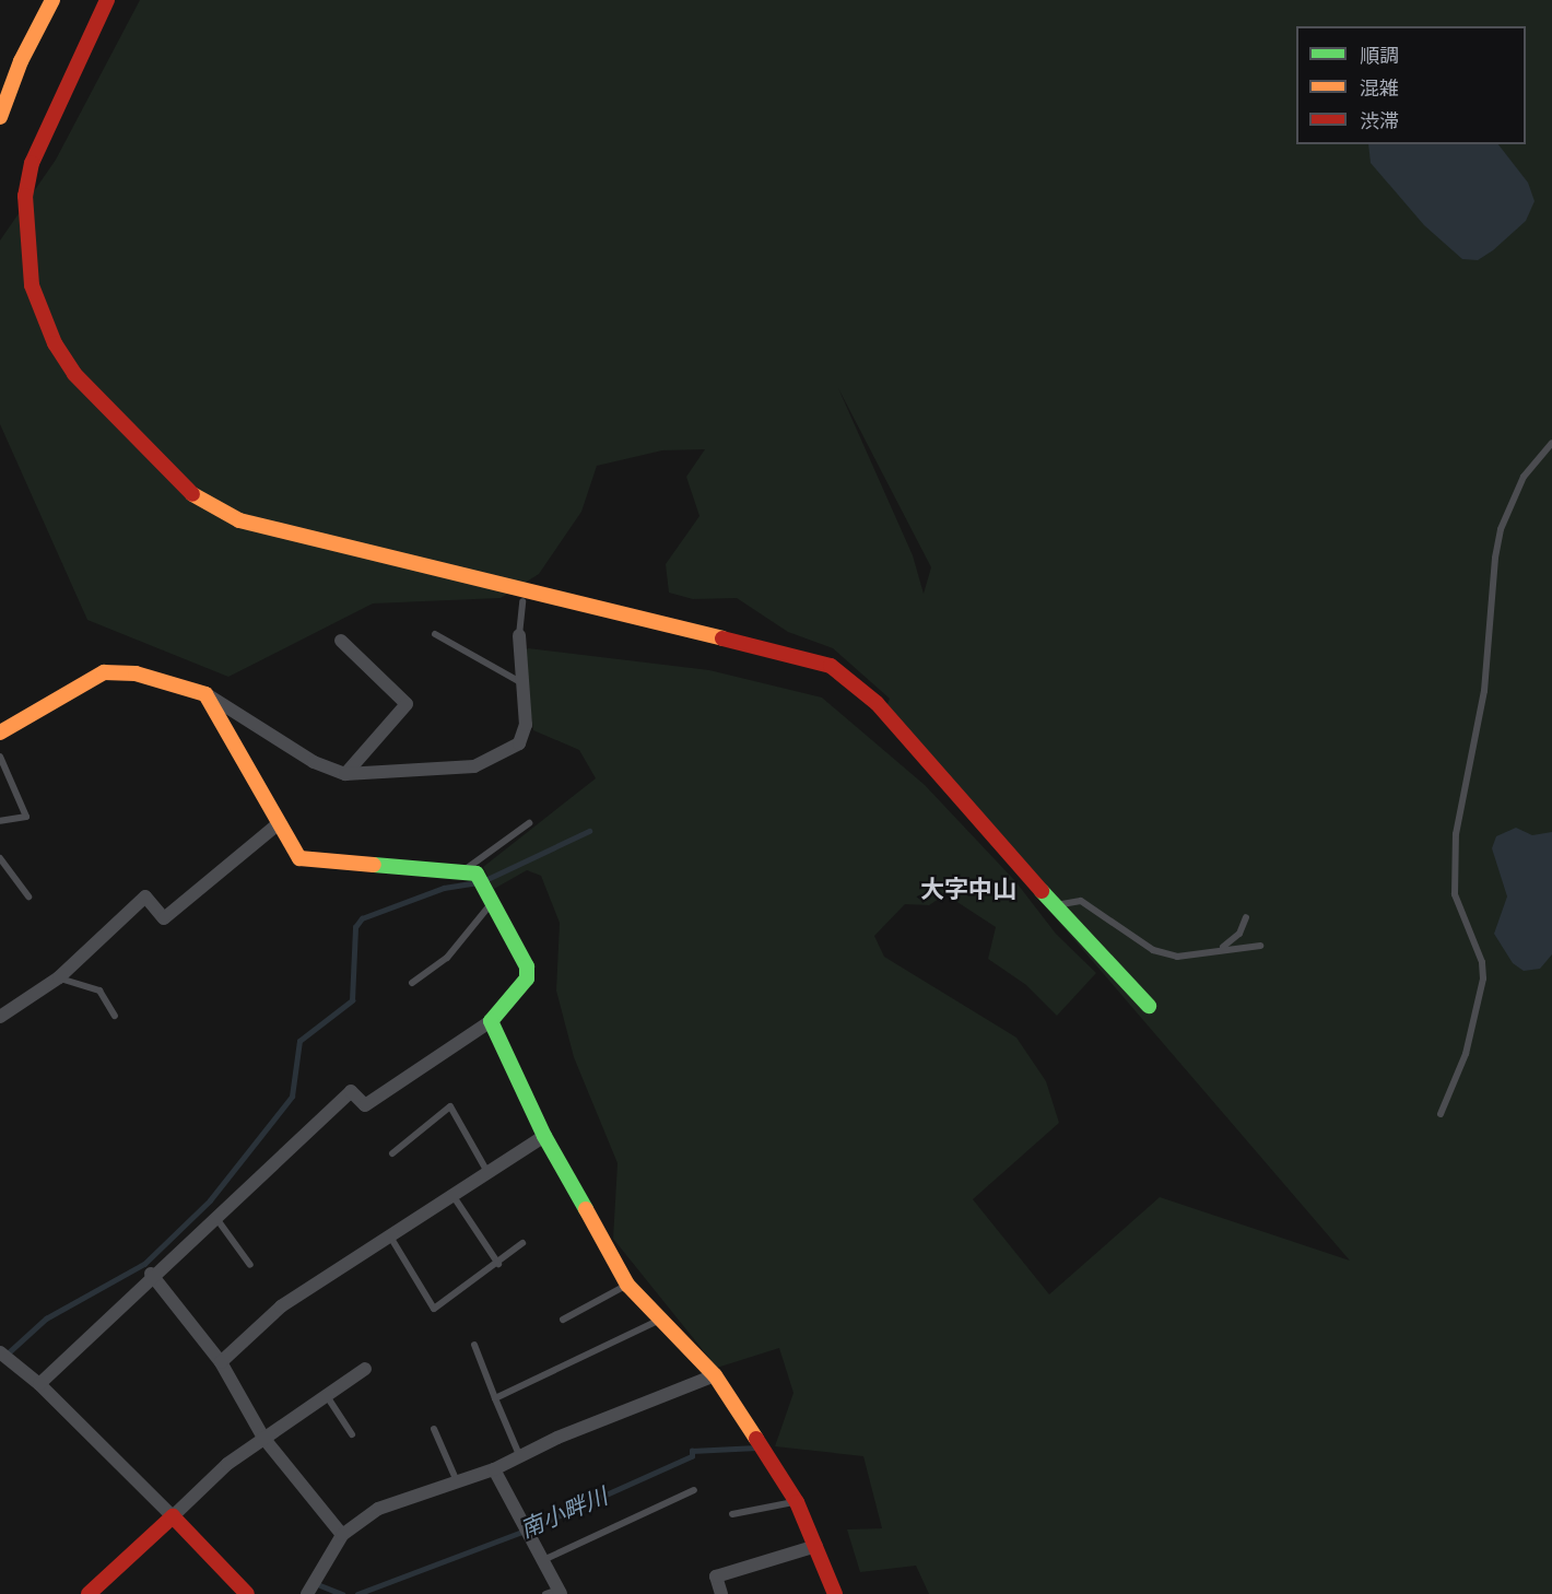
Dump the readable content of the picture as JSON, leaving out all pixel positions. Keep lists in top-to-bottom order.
{
  "districts": ["大字中山"],
  "water": ["南小畔川"],
  "legend": ["順調", "混雑", "渋滞"]
}
